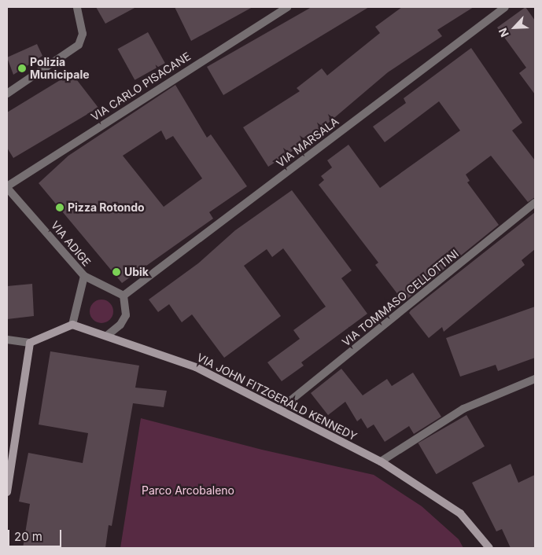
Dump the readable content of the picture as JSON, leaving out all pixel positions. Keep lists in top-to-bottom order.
{
  "streets": {
    "street": [
      "VIA CARLO PISACANE",
      "VIA MARSALA",
      "VIA ADIGE",
      "VIA TOMMASO CELLOTTINI",
      "VIA JOHN FITZGERALD KENNEDY"
    ]
  },
  "crossings": [
    ["VIA CARLO PISACANE", "VIA ADIGE"],
    ["VIA ADIGE", "VIA JOHN FITZGERALD KENNEDY"],
    ["VIA TOMMASO CELLOTTINI", "VIA JOHN FITZGERALD KENNEDY"]
  ],
  "parks": ["Parco Arcobaleno"],
  "places": ["Polizia Municipale", "Pizza Rotondo", "Ubik"],
  "scale_bar": "20 m",
  "north": "bottom left"
}
